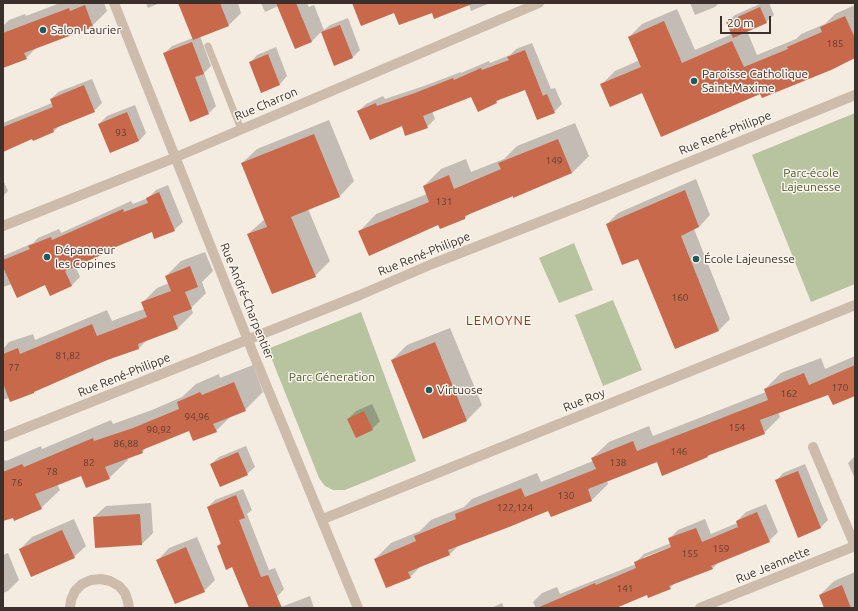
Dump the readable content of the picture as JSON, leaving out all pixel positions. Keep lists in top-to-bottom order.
{
  "streets": {
    "street": [
      "Rue Charron",
      "Rue René-Philippe",
      "Rue André-Charpentier",
      "Rue Roy",
      "Rue Jeannette"
    ]
  },
  "crossings": [
    ["Rue Charron", "Rue André-Charpentier"],
    ["Rue René-Philippe", "Rue André-Charpentier"],
    ["Rue André-Charpentier", "Rue Roy"]
  ],
  "districts": ["LEMOYNE"],
  "parks": ["Parc-école Lajeunesse", "Parc Géneration"],
  "places": [
    "Salon Laurier",
    "Paroisse Catholique Saint-Maxime",
    "Dépanneur les Copines",
    "École Lajeunesse",
    "Virtuose"
  ],
  "house_numbers": [
    "185",
    "93",
    "149",
    "131",
    "160",
    "81,82",
    "77",
    "170",
    "162",
    "94,96",
    "154",
    "90,92",
    "86,88",
    "146",
    "82",
    "138",
    "78",
    "76",
    "130",
    "122,124",
    "159",
    "155",
    "141"
  ],
  "scale_bar": "20 m"
}
